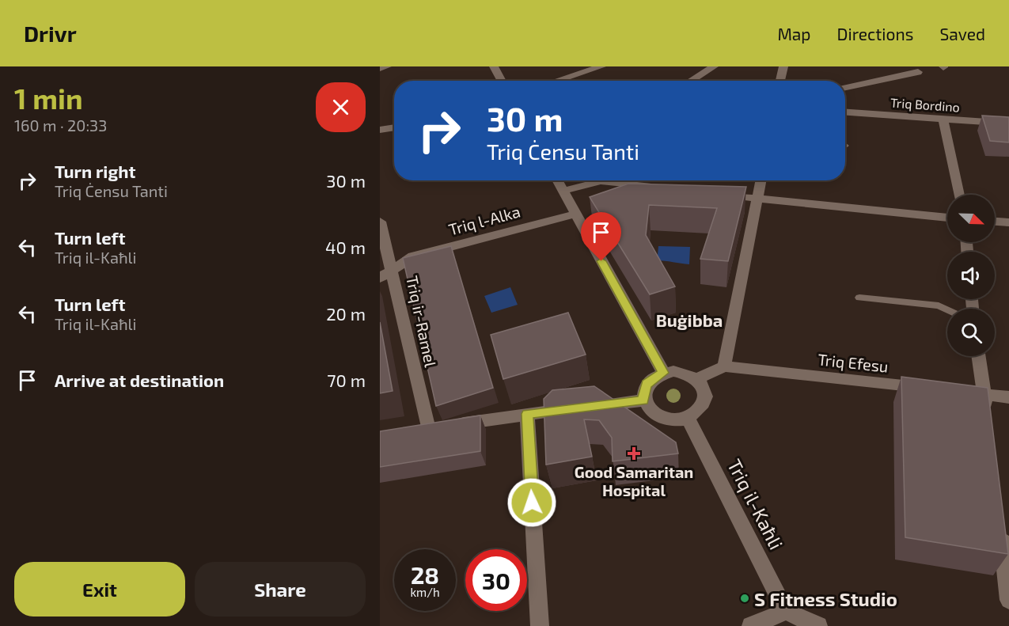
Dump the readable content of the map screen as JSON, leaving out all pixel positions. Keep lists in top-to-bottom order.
{
  "streets": {
    "street": [
      "Triq Bordino",
      "Triq l-Alka",
      "Triq ir-Ramel",
      "Triq Efesu",
      "Triq il-Kaħli"
    ]
  },
  "crossings": [
    ["Triq l-Alka", "Triq ir-Ramel"],
    ["Triq Efesu", "Triq il-Kaħli"]
  ],
  "districts": ["Buġibba"],
  "places": {
    "health": ["Good Samaritan Hospital"],
    "other": ["S Fitness Studio"]
  },
  "north": "bottom right",
  "page": {
    "header": "Drivr",
    "nav": ["Map", "Directions", "Saved"],
    "heading": ["1 min", "160 m · 20:33"],
    "turn": ["30 m", "Triq Ċensu Tanti"],
    "list": [
      {
        "name": "Turn right",
        "note": "Triq Ċensu Tanti",
        "value": "30 m"
      },
      {
        "name": "Turn left",
        "note": "Triq il-Kaħli",
        "value": "40 m"
      },
      {
        "name": "Turn left",
        "note": "Triq il-Kaħli",
        "value": "20 m"
      },
      {
        "name": "Arrive at destination",
        "value": "70 m"
      }
    ],
    "speed": "28 km/h",
    "limit": "30",
    "buttons": ["Exit", "Share"]
  }
}
